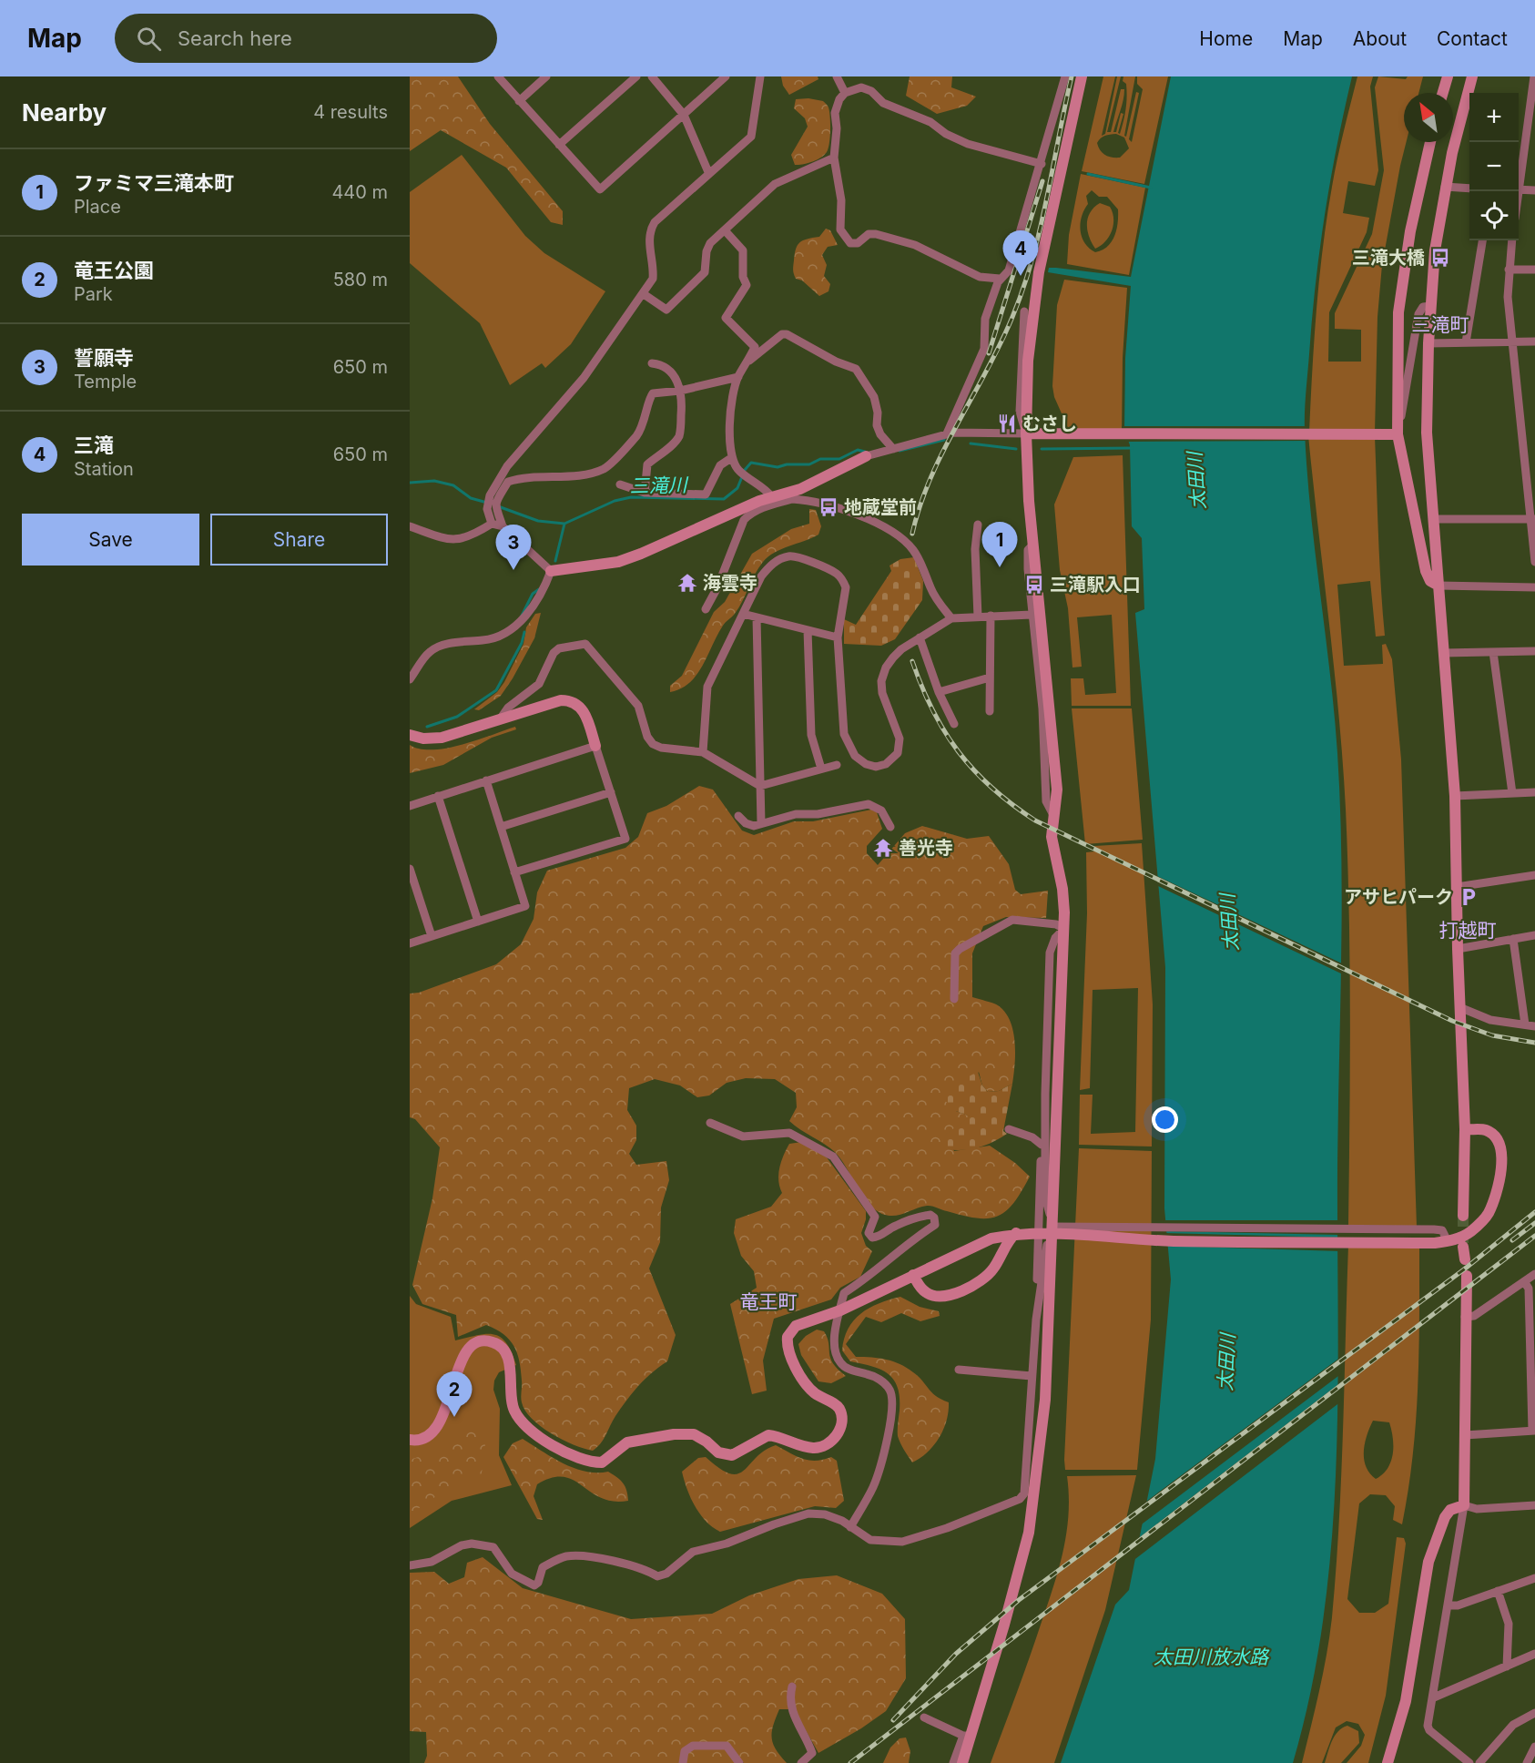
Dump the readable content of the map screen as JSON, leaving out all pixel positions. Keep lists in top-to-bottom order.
{
  "districts": ["三滝町", "打越町", "竜王町"],
  "water": ["太田川", "三滝川", "太田川放水路"],
  "places": {
    "bus stop": ["三滝大橋", "地蔵堂前", "三滝駅入口"],
    "restaurant": ["むさし"],
    "temple": ["海雲寺", "善光寺"],
    "parking": ["アサヒパーク"]
  },
  "north": "top left",
  "page": {
    "header": "Map",
    "search": "Search here",
    "nav": [
      "Home",
      "Map",
      "About",
      "Contact"
    ],
    "heading": ["Nearby", "4 results"],
    "map_buttons": ["+", "−"],
    "list": [
      {
        "mark": "1",
        "name": "ファミマ三滝本町",
        "note": "Place",
        "value": "440 m"
      },
      {
        "mark": "2",
        "name": "竜王公園",
        "note": "Park",
        "value": "580 m"
      },
      {
        "mark": "3",
        "name": "誓願寺",
        "note": "Temple",
        "value": "650 m"
      },
      {
        "mark": "4",
        "name": "三滝",
        "note": "Station",
        "value": "650 m"
      }
    ],
    "pins": [
      "4",
      "1",
      "3",
      "2"
    ],
    "buttons": ["Save", "Share"]
  }
}
